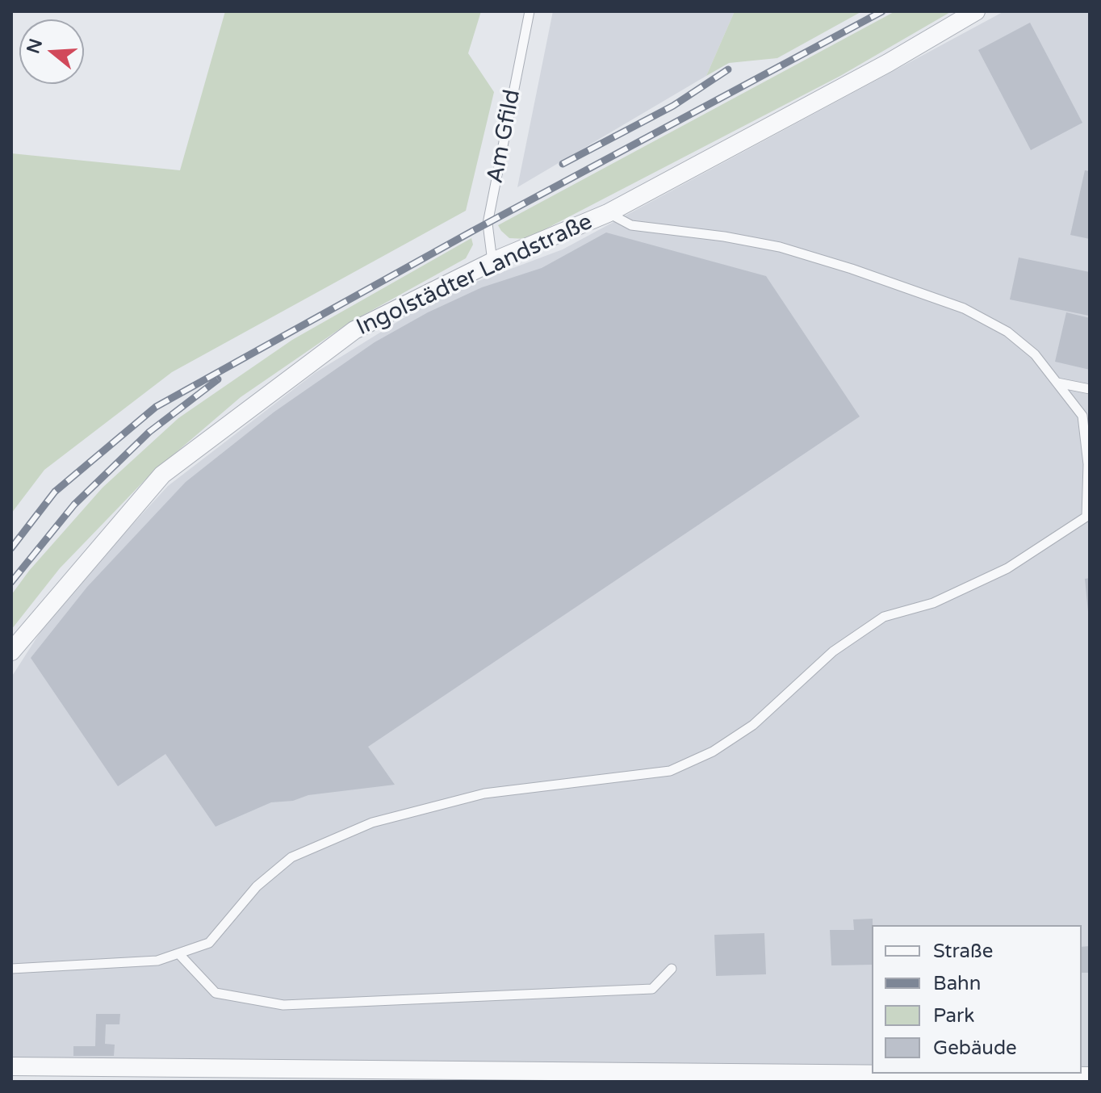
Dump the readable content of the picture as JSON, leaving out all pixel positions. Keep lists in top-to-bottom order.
{
  "streets": {
    "street": ["Ingolstädter Landstraße"],
    "lane": ["Am Gfild"]
  },
  "crossings": [
    ["Am Gfild", "Ingolstädter Landstraße"]
  ],
  "legend": [
    "Straße",
    "Bahn",
    "Park",
    "Gebäude"
  ],
  "north": "left"
}
